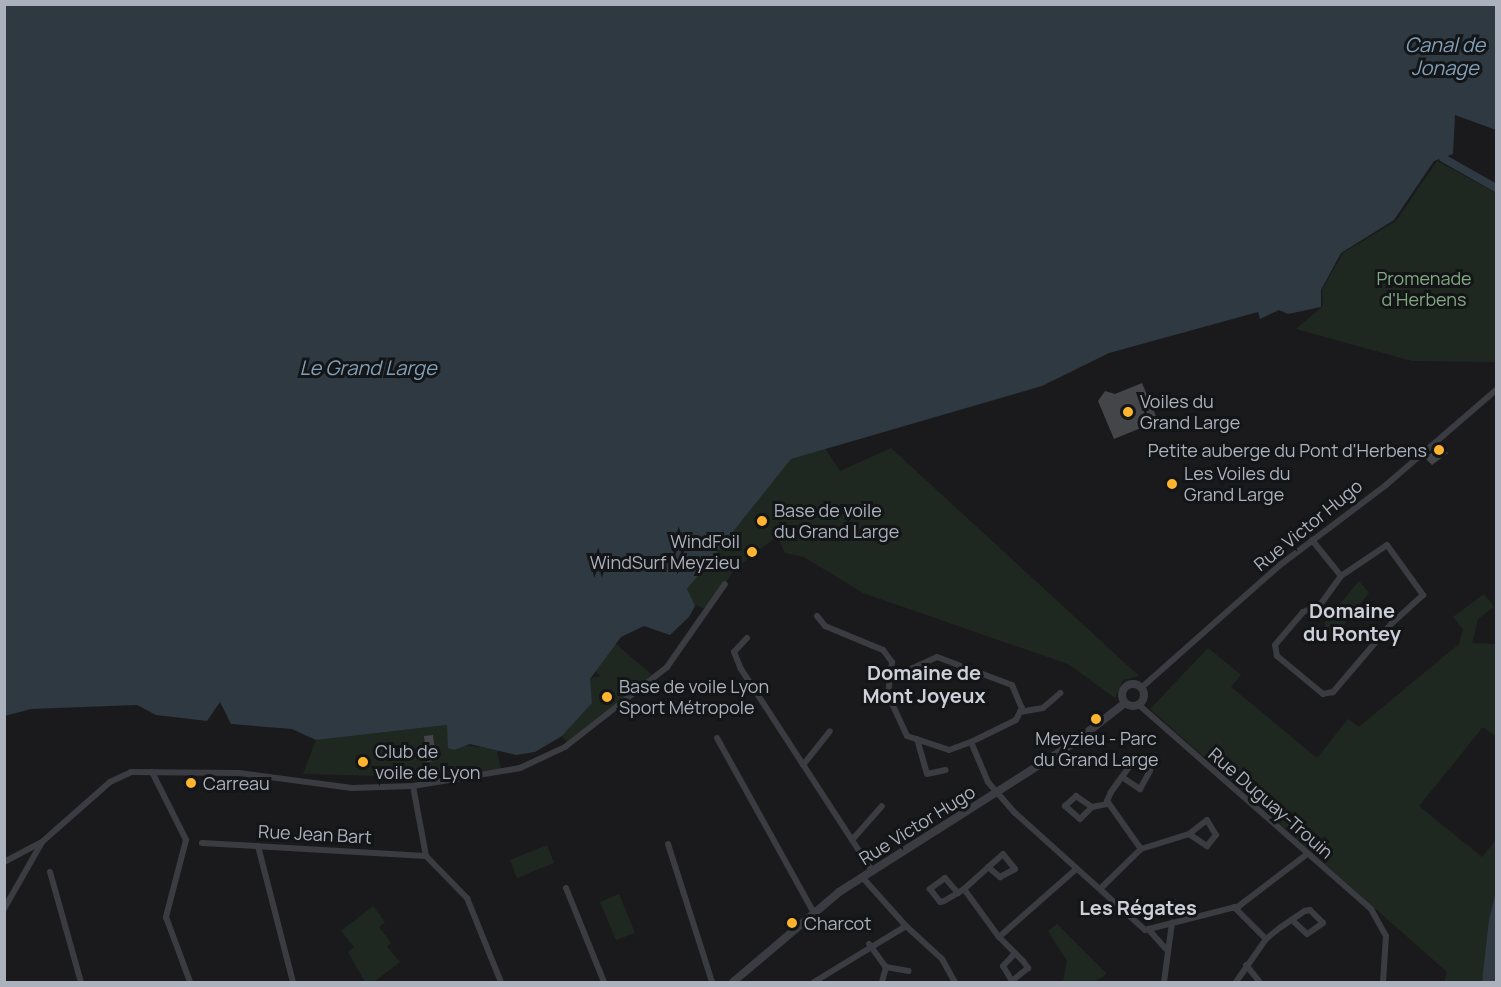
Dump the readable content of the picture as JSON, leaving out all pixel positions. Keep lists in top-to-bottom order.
{
  "streets": {
    "street": ["Rue Victor Hugo", "Rue Duguay-Trouin", "Rue Jean Bart"]
  },
  "districts": ["Domaine du Rontey", "Domaine de Mont Joyeux", "Les Régates"],
  "water": ["Canal de Jonage", "Le Grand Large"],
  "parks": ["Promenade d'Herbens"],
  "places": [
    "Voiles du Grand Large",
    "Petite auberge du Pont d'Herbens",
    "Les Voiles du Grand Large",
    "Base de voile du Grand Large",
    "WindFoil WindSurf Meyzieu",
    "Base de voile Lyon Sport Métropole",
    "Meyzieu - Parc du Grand Large",
    "Club de voile de Lyon",
    "Carreau",
    "Charcot"
  ]
}
